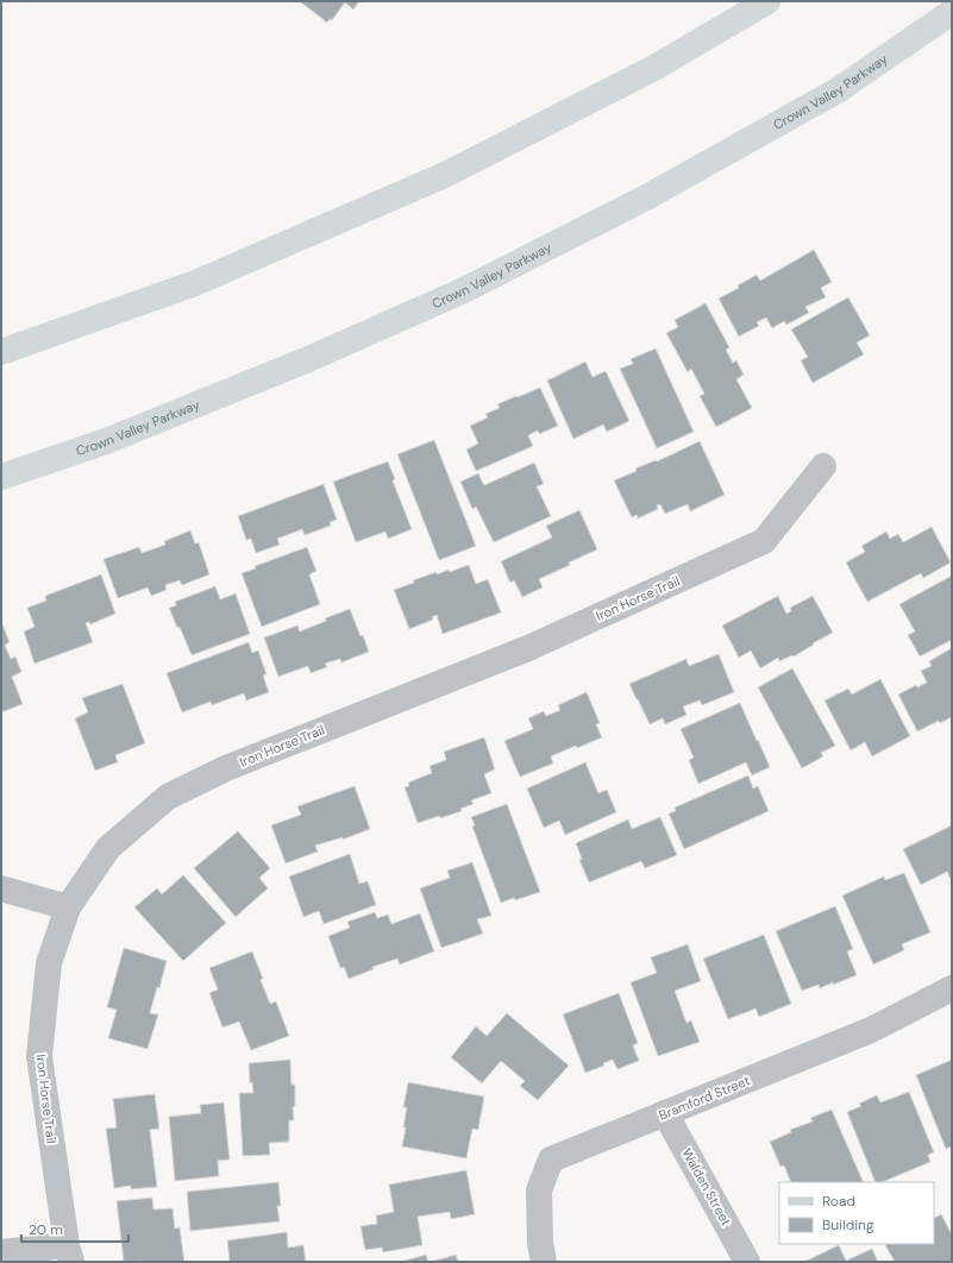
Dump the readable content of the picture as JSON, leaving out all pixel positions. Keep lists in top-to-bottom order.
{
  "streets": {
    "main road": ["Crown Valley Parkway"],
    "street": ["Iron Horse Trail", "Bramford Street", "Walden Street"]
  },
  "crossings": [
    ["Bramford Street", "Walden Street"]
  ],
  "legend": ["Road", "Building"],
  "scale_bar": "20 m"
}
